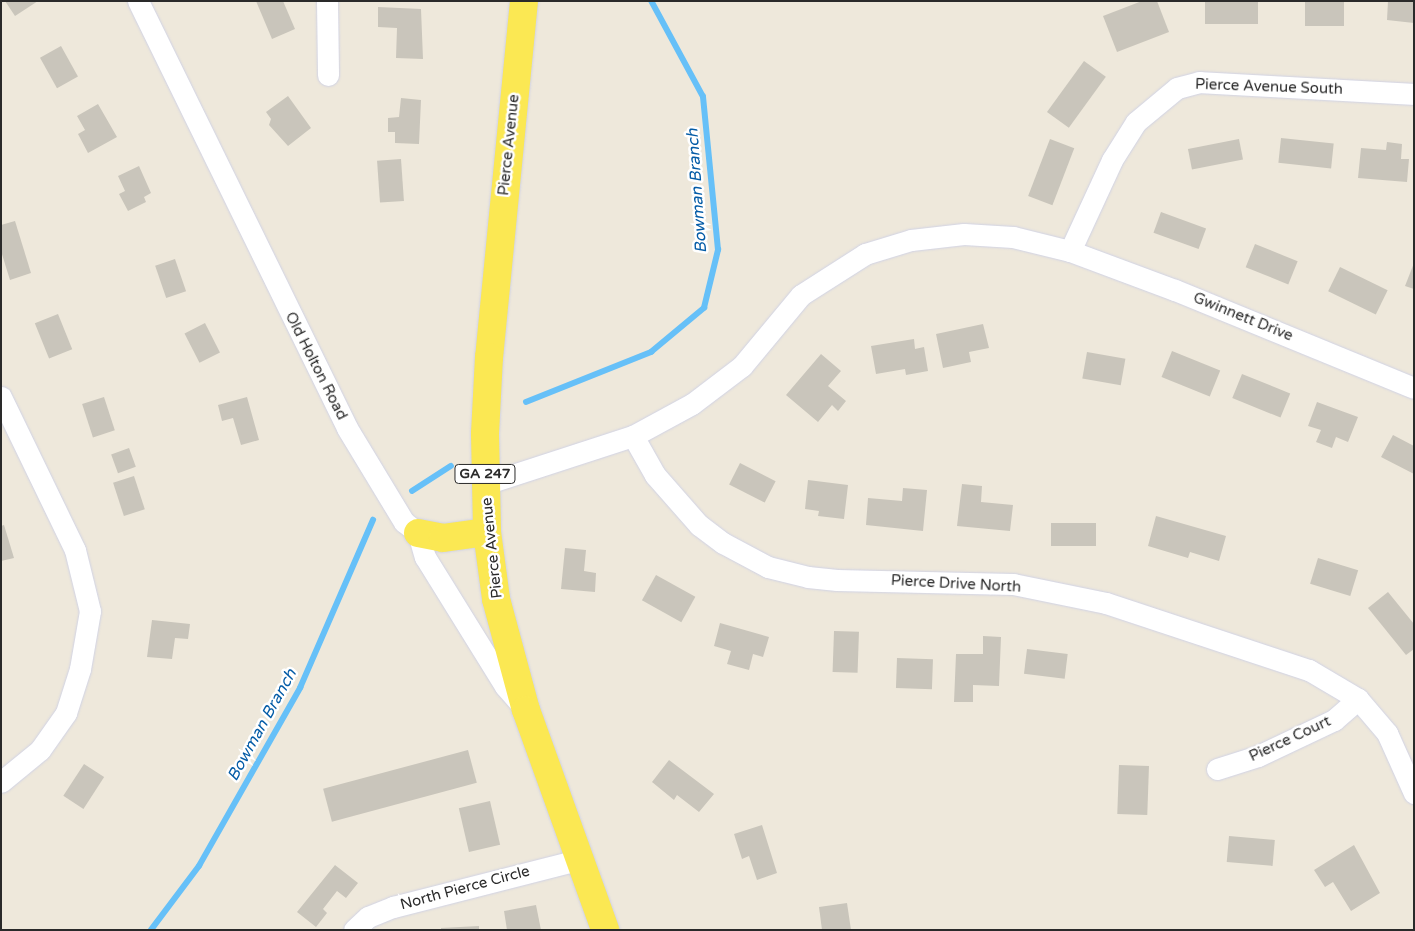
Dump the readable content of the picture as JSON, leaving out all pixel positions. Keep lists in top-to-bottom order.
{
  "streets": {
    "main road": ["Pierce Avenue", "GA 247"],
    "street": [
      "Pierce Avenue South",
      "Gwinnett Drive",
      "Old Holton Road",
      "Pierce Drive North",
      "Pierce Court",
      "North Pierce Circle"
    ]
  },
  "crossings": [
    ["Pierce Avenue South", "Gwinnett Drive"],
    ["Pierce Avenue", "Old Holton Road"],
    ["Pierce Avenue", "North Pierce Circle"],
    ["Pierce Drive North", "Pierce Court"]
  ],
  "water": ["Bowman Branch"]
}
